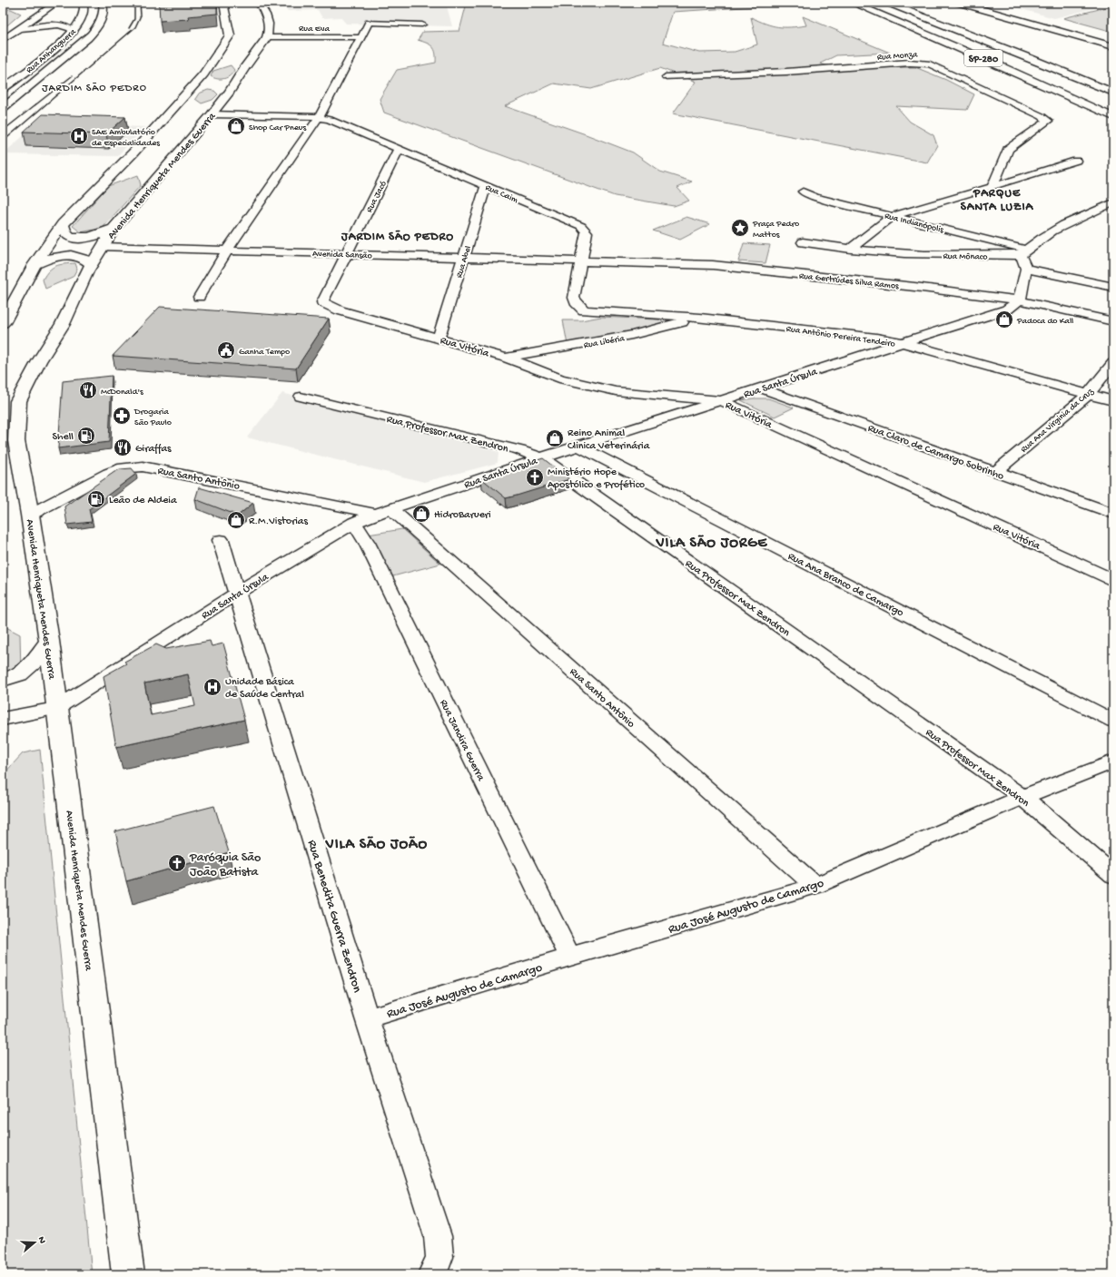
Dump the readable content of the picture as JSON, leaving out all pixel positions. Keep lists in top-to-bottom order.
{
  "streets": {
    "main road": ["Rua Anhanguera", "SP-280", "Avenida Henriqueta Mendes Guerra"],
    "street": [
      "Rua Eva",
      "Rua Monza",
      "Rua Caim",
      "Rua Jacó",
      "Rua Indianópolis",
      "Avenida Sansão",
      "Rua Mônaco",
      "Rua Abel",
      "Rua Gertrúdes Silva Ramos",
      "Rua Antônio Pereira Tendeiro",
      "Rua Libéria",
      "Rua Vitória",
      "Rua Santa Úrsula",
      "Rua Ana Virginia da Cruz",
      "Rua Professor Max Zendron",
      "Rua Claro de Camargo Sobrinho",
      "Rua Santo Antônio",
      "Rua Ana Branco de Camargo",
      "Rua Jandira Guerra",
      "Rua José Augusto de Camargo",
      "Rua Benedita Guerra Zendron"
    ]
  },
  "crossings": [
    ["Rua Eva", "Avenida Henriqueta Mendes Guerra"],
    ["Avenida Henriqueta Mendes Guerra", "Rua Caim"],
    ["Avenida Henriqueta Mendes Guerra", "Avenida Sansão"],
    ["Avenida Henriqueta Mendes Guerra", "Rua Santa Úrsula"],
    ["Avenida Henriqueta Mendes Guerra", "Rua Santo Antônio"],
    ["Rua Caim", "Rua Jacó"],
    ["Rua Caim", "Avenida Sansão"],
    ["Rua Caim", "Rua Abel"],
    ["Rua Caim", "Rua Gertrúdes Silva Ramos"],
    ["Rua Caim", "Rua Antônio Pereira Tendeiro"],
    ["Rua Jacó", "Avenida Sansão"],
    ["Rua Jacó", "Rua Vitória"],
    ["Rua Indianópolis", "Rua Mônaco"],
    ["Avenida Sansão", "Rua Abel"],
    ["Avenida Sansão", "Rua Gertrúdes Silva Ramos"],
    ["Rua Abel", "Rua Vitória"],
    ["Rua Gertrúdes Silva Ramos", "Rua Santa Úrsula"],
    ["Rua Antônio Pereira Tendeiro", "Rua Libéria"],
    ["Rua Antônio Pereira Tendeiro", "Rua Santa Úrsula"],
    ["Rua Antônio Pereira Tendeiro", "Rua Ana Virginia da Cruz"],
    ["Rua Libéria", "Rua Vitória"],
    ["Rua Vitória", "Rua Santa Úrsula"],
    ["Rua Santa Úrsula", "Rua Professor Max Zendron"],
    ["Rua Santa Úrsula", "Rua Claro de Camargo Sobrinho"],
    ["Rua Santa Úrsula", "Rua Santo Antônio"],
    ["Rua Santa Úrsula", "Rua Ana Branco de Camargo"],
    ["Rua Santa Úrsula", "Rua Jandira Guerra"],
    ["Rua Santa Úrsula", "Rua Benedita Guerra Zendron"],
    ["Rua Ana Virginia da Cruz", "Rua Claro de Camargo Sobrinho"],
    ["Rua Professor Max Zendron", "Rua José Augusto de Camargo"],
    ["Rua Santo Antônio", "Rua José Augusto de Camargo"],
    ["Rua Jandira Guerra", "Rua José Augusto de Camargo"],
    ["Rua José Augusto de Camargo", "Rua Benedita Guerra Zendron"]
  ],
  "districts": [
    "JARDIM SÃO PEDRO",
    "PARQUE SANTA LUZIA",
    "JARDIM SÃO PEDRO",
    "VILA SÃO JORGE",
    "VILA SÃO JOÃO"
  ],
  "places": {
    "shop": [
      "Shop Car Pneus",
      "Padoca do Kall",
      "Reino Animal Clinica Veterinária",
      "HidroBarueri",
      "R.M.Vistorias"
    ],
    "hospital": ["SAE Ambulatório de Especialidades", "Unidade Básica de Saúde Central"],
    "place": ["Praça Pedro Mattos"],
    "public building": ["Ganha Tempo"],
    "restaurant": ["McDonald's", "Giraffas"],
    "pharmacy": ["Drogaria São Paulo"],
    "fuel station": ["Shell", "Leão de Aldeia"],
    "church": ["Ministério Hope Apostólico e Profético", "Paróquia São João Batista"]
  },
  "north": "right"
}
